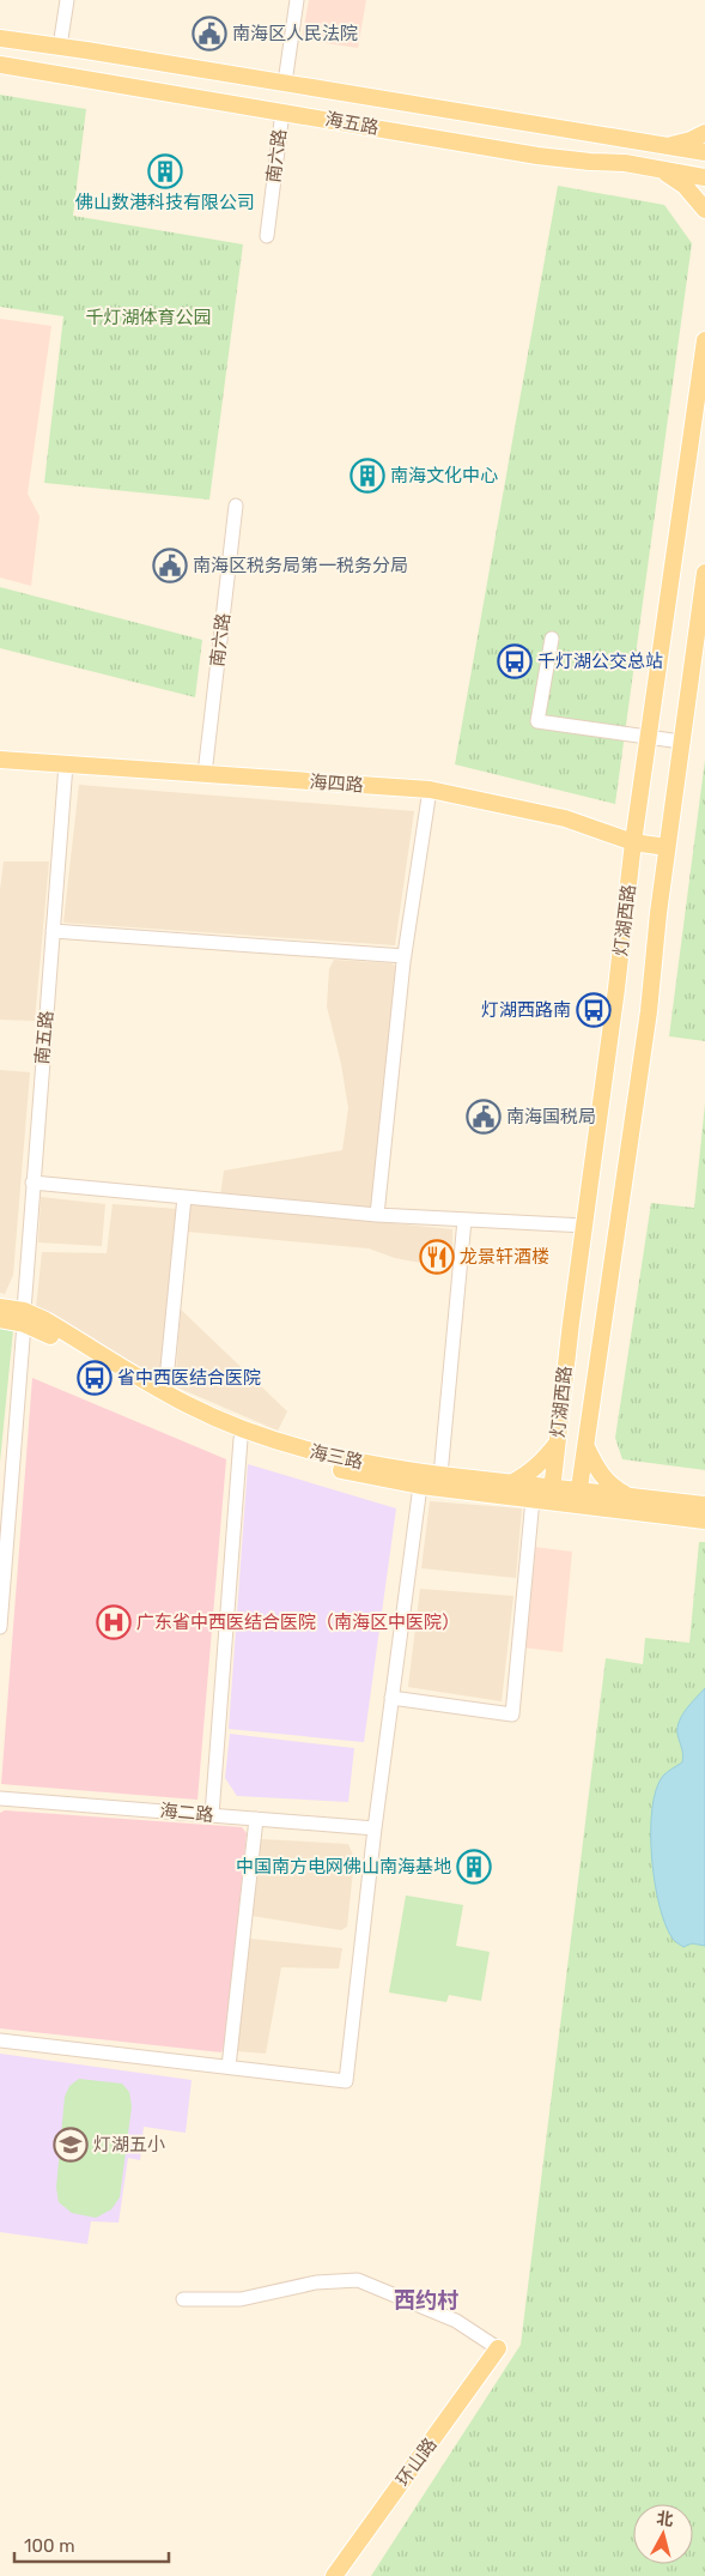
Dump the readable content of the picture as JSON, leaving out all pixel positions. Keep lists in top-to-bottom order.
{
  "streets": {
    "main road": [
      "海五路",
      "海四路",
      "灯湖西路",
      "海三路",
      "环山路"
    ],
    "street": ["南六路", "南五路", "海二路"]
  },
  "crossings": [
    ["海五路", "南六路"],
    ["南六路", "海四路"],
    ["海四路", "灯湖西路"],
    ["海四路", "南五路"],
    ["灯湖西路", "海三路"],
    ["南五路", "海三路"]
  ],
  "districts": ["西约村"],
  "parks": ["千灯湖体育公园"],
  "places": {
    "public building": ["南海区人民法院", "南海区税务局第一税务分局", "南海国税局"],
    "building": ["佛山数港科技有限公司", "南海文化中心", "中国南方电网佛山南海基地"],
    "bus stop": ["千灯湖公交总站", "灯湖西路南", "省中西医结合医院"],
    "restaurant": ["龙景轩酒楼"],
    "hospital": ["广东省中西医结合医院（南海区中医院）"],
    "school or university": ["灯湖五小"]
  },
  "scale_bar": "100 m",
  "north": "top"
}
